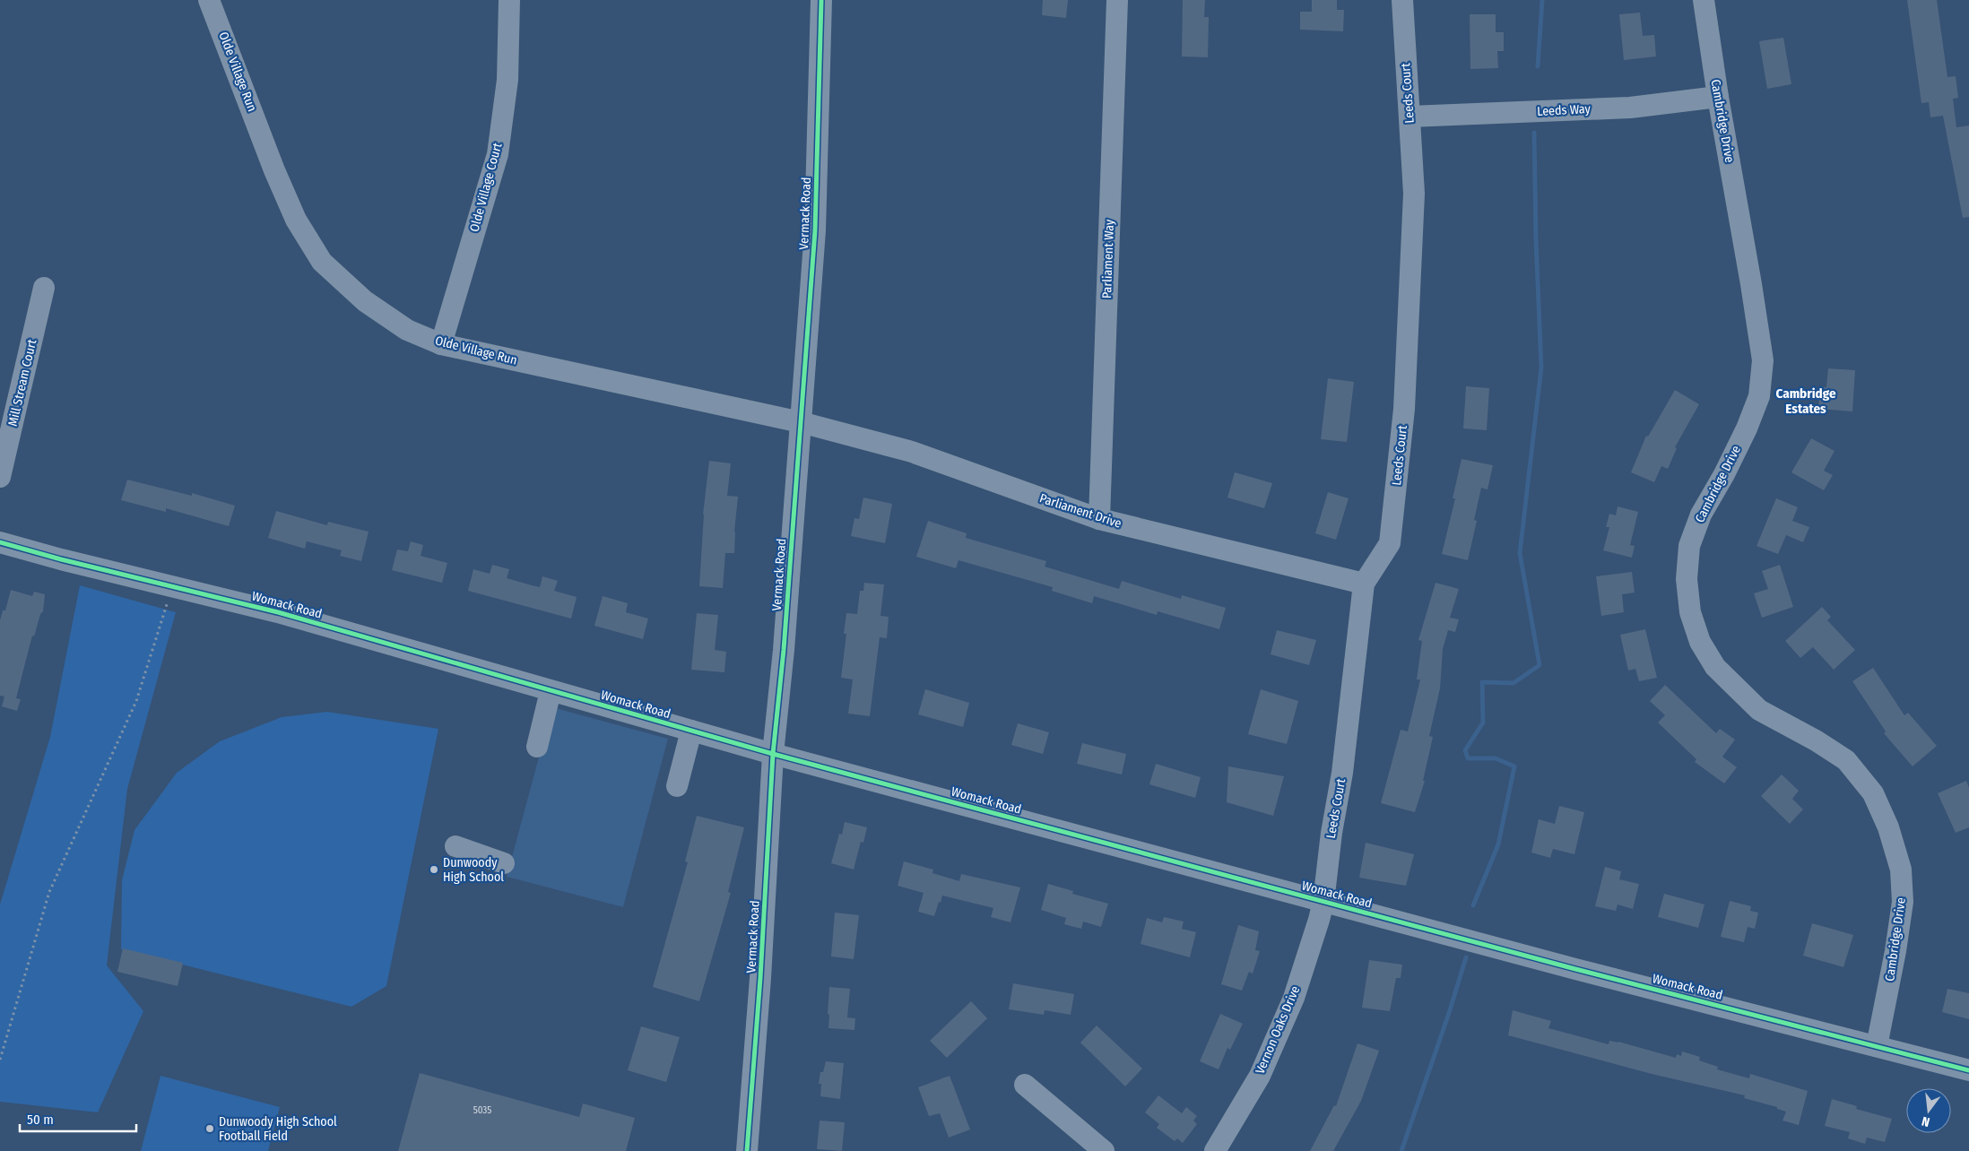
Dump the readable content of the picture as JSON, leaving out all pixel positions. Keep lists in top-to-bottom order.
{
  "streets": {
    "street": [
      "Olde Village Run",
      "Leeds Court",
      "Leeds Way",
      "Cambridge Drive",
      "Olde Village Court",
      "Vermack Road",
      "Parliament Way",
      "Mill Stream Court",
      "Parliament Drive",
      "Womack Road",
      "Vernon Oaks Drive"
    ]
  },
  "crossings": [
    ["Olde Village Run", "Olde Village Court"],
    ["Olde Village Run", "Vermack Road"],
    ["Olde Village Run", "Parliament Drive"],
    ["Leeds Court", "Leeds Way"],
    ["Leeds Court", "Parliament Drive"],
    ["Leeds Court", "Womack Road"],
    ["Leeds Court", "Vernon Oaks Drive"],
    ["Leeds Way", "Cambridge Drive"],
    ["Cambridge Drive", "Womack Road"],
    ["Vermack Road", "Parliament Drive"],
    ["Vermack Road", "Womack Road"],
    ["Parliament Way", "Parliament Drive"],
    ["Womack Road", "Vernon Oaks Drive"]
  ],
  "districts": ["Cambridge Estates"],
  "places": ["Dunwoody High School", "Dunwoody High School Football Field"],
  "house_numbers": ["5035"],
  "scale_bar": "50 m",
  "north": "bottom"
}
